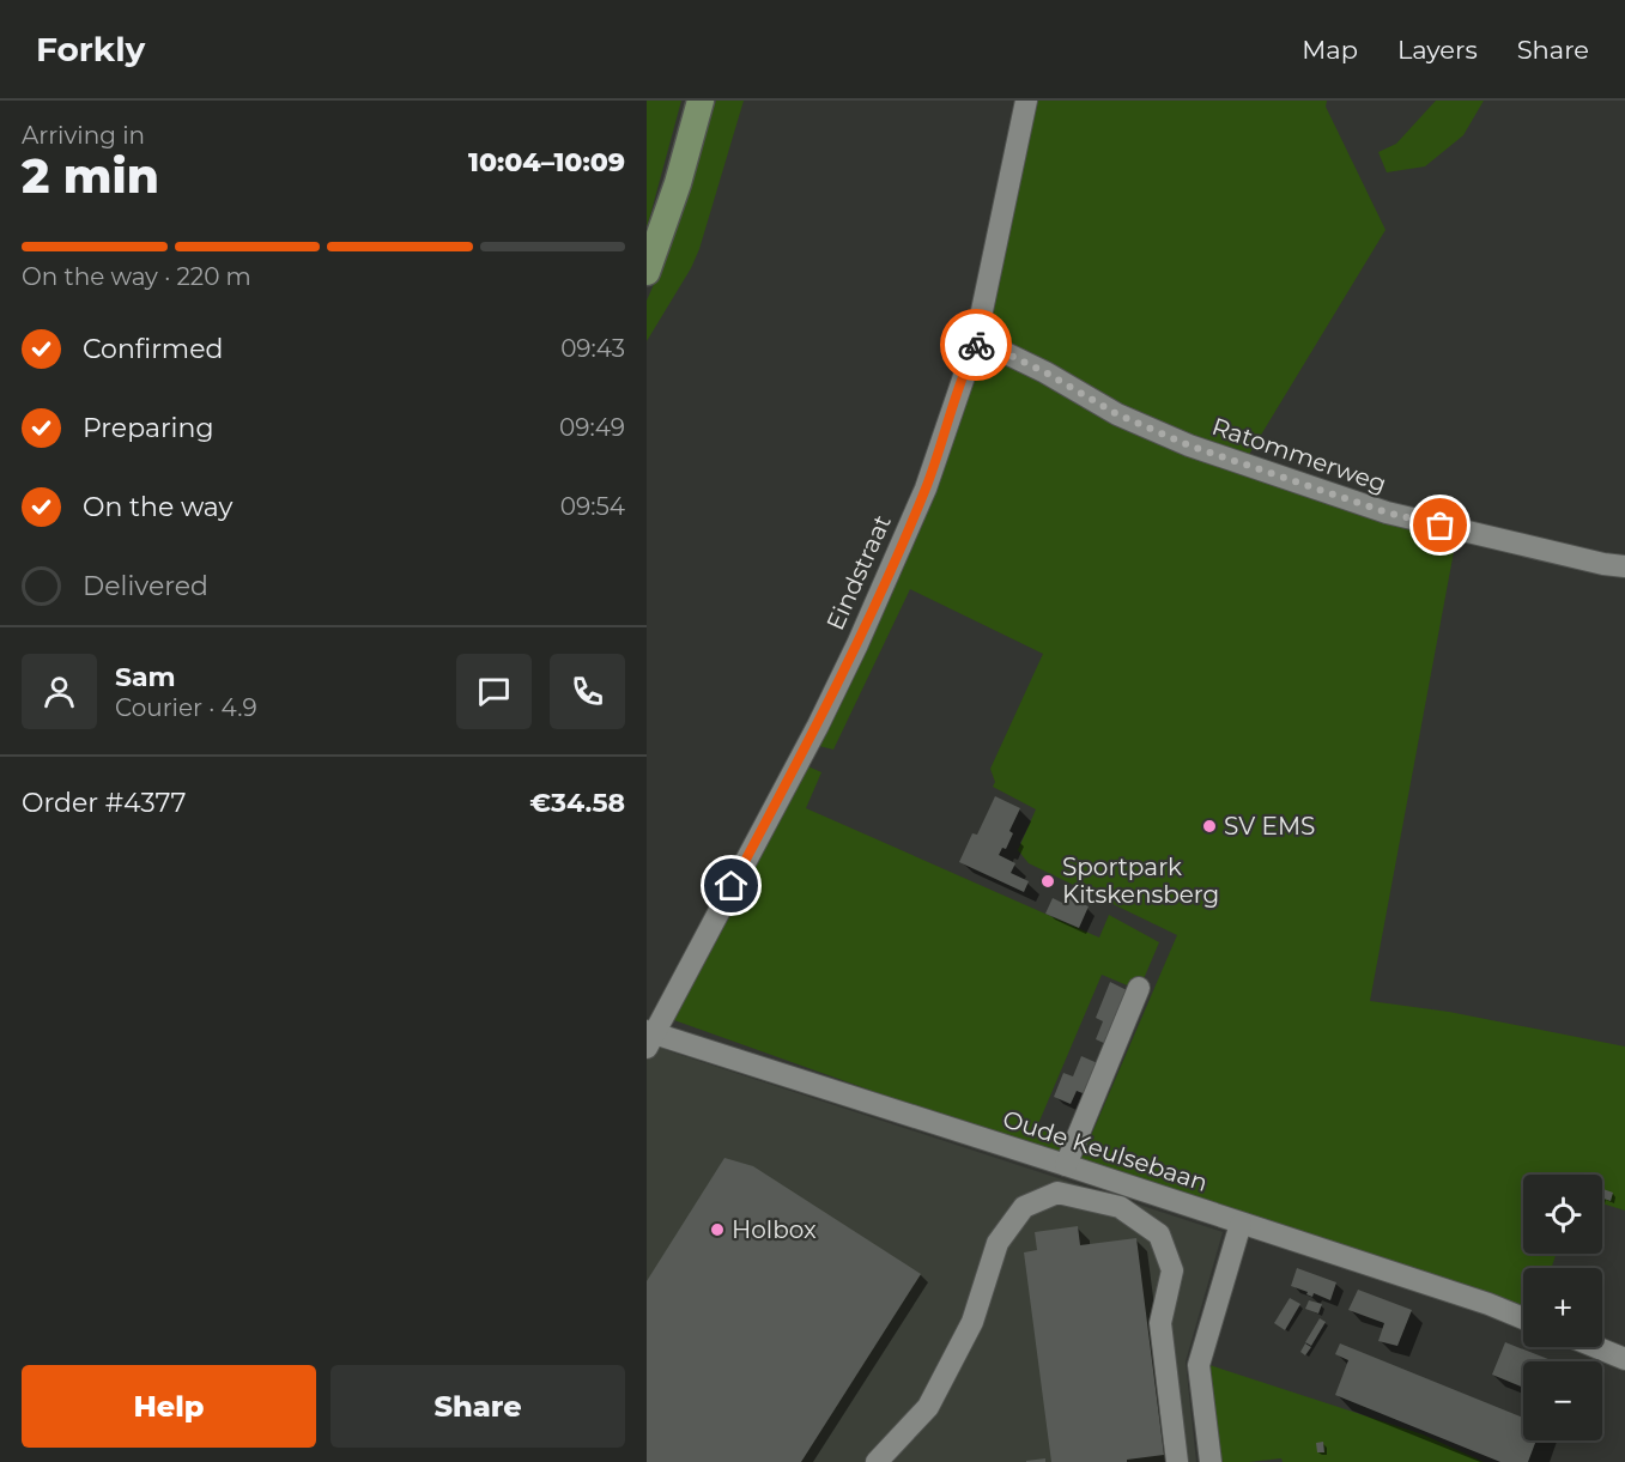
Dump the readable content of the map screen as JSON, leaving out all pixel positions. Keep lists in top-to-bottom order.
{
  "streets": {
    "street": ["Ratommerweg", "Eindstraat", "Oude Keulsebaan"]
  },
  "crossings": [
    ["Ratommerweg", "Eindstraat"],
    ["Eindstraat", "Oude Keulsebaan"]
  ],
  "places": ["SV EMS", "Sportpark Kitskensberg", "Holbox"],
  "page": {
    "header": "Forkly",
    "nav": ["Map", "Layers", "Share"],
    "heading": ["2 min", "Arriving in", "10:04–10:09"],
    "panel": [
      "Sam",
      "Courier · 4.9",
      "Order #4377",
      "€34.58"
    ],
    "bar": "On the way · 220 m",
    "list": [
      ["Confirmed", "09:43"],
      ["Preparing", "09:49"],
      ["On the way", "09:54"],
      "Delivered"
    ],
    "map_buttons": ["+", "−"],
    "buttons": ["Help", "Share"]
  }
}
